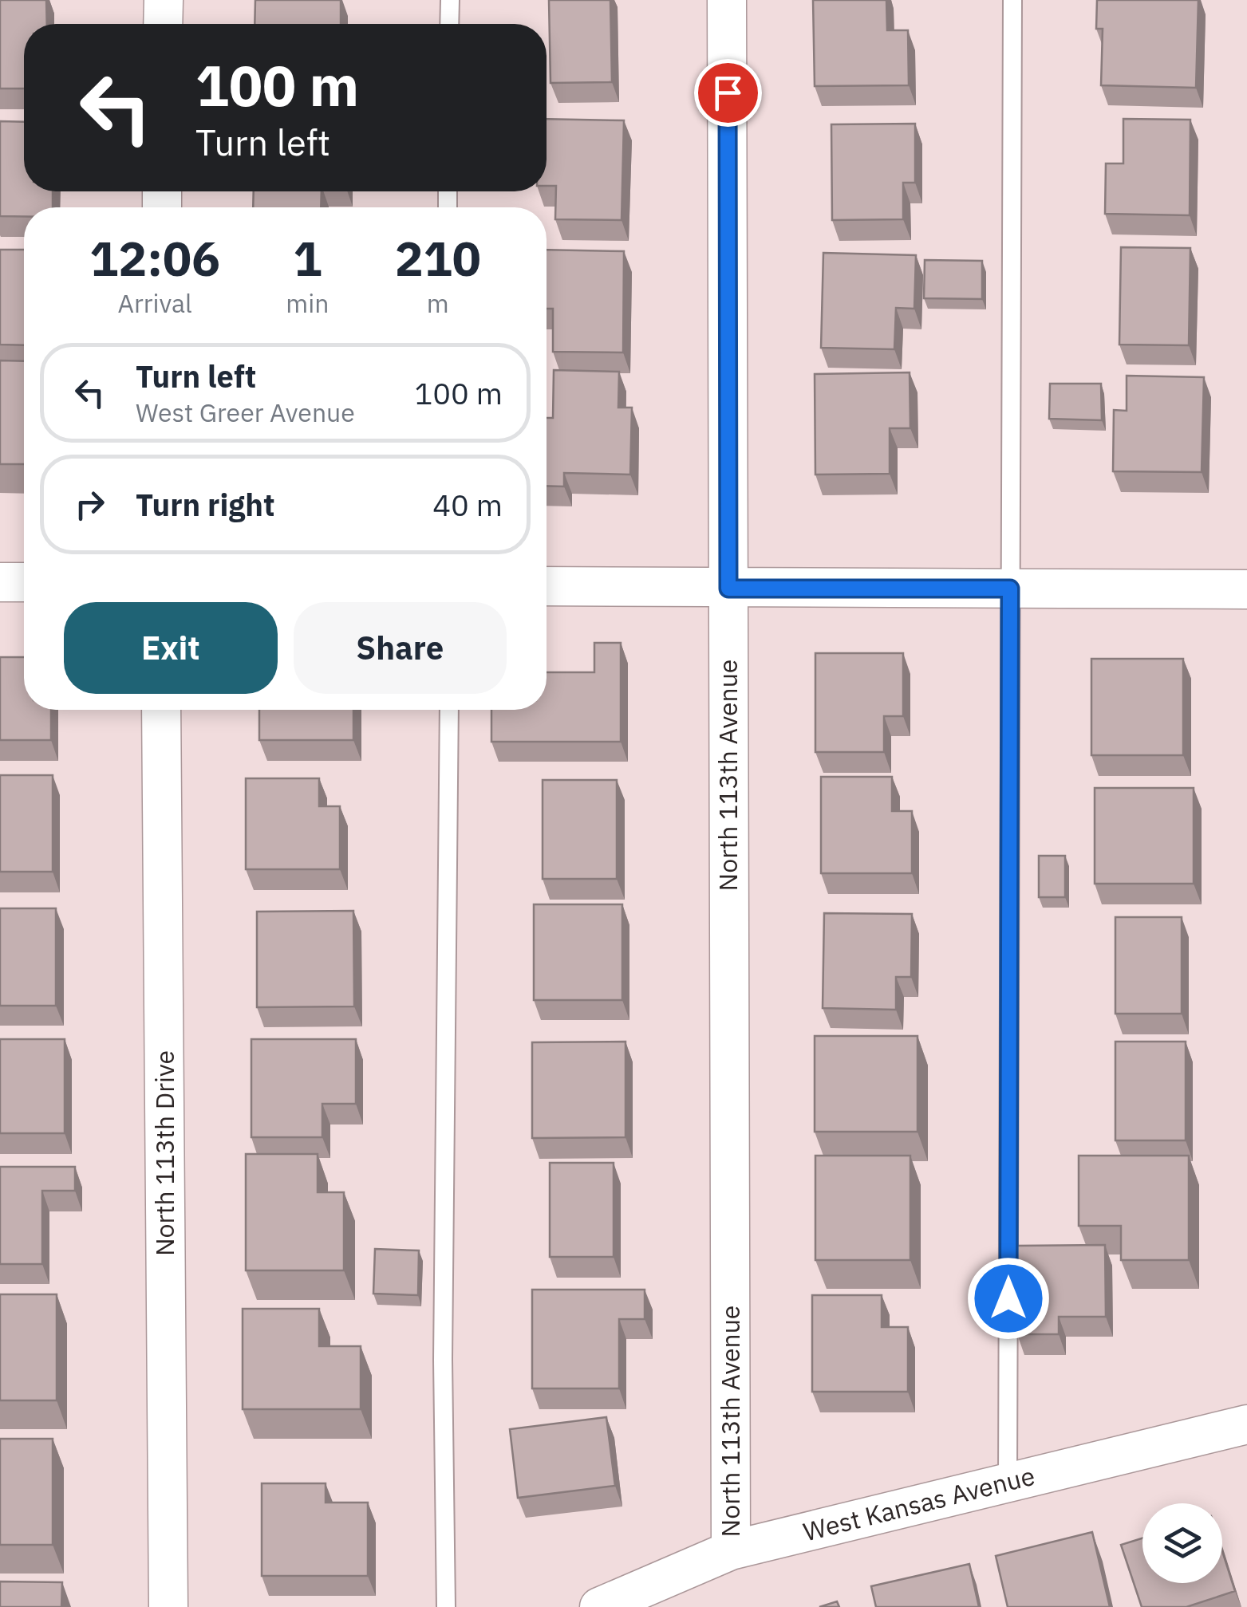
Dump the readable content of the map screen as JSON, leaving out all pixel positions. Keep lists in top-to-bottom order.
{
  "streets": {
    "street": ["North 113th Avenue", "North 113th Drive", "West Kansas Avenue"]
  },
  "crossings": [
    ["North 113th Avenue", "West Kansas Avenue"]
  ],
  "page": {
    "turn": ["100 m", "Turn left"],
    "eta": [
      "12:06",
      "Arrival",
      "1",
      "min",
      "210",
      "m"
    ],
    "list": [
      {
        "name": "Turn left",
        "note": "West Greer Avenue",
        "value": "100 m"
      },
      {
        "name": "Turn right",
        "value": "40 m"
      }
    ],
    "buttons": ["Exit", "Share"]
  }
}
